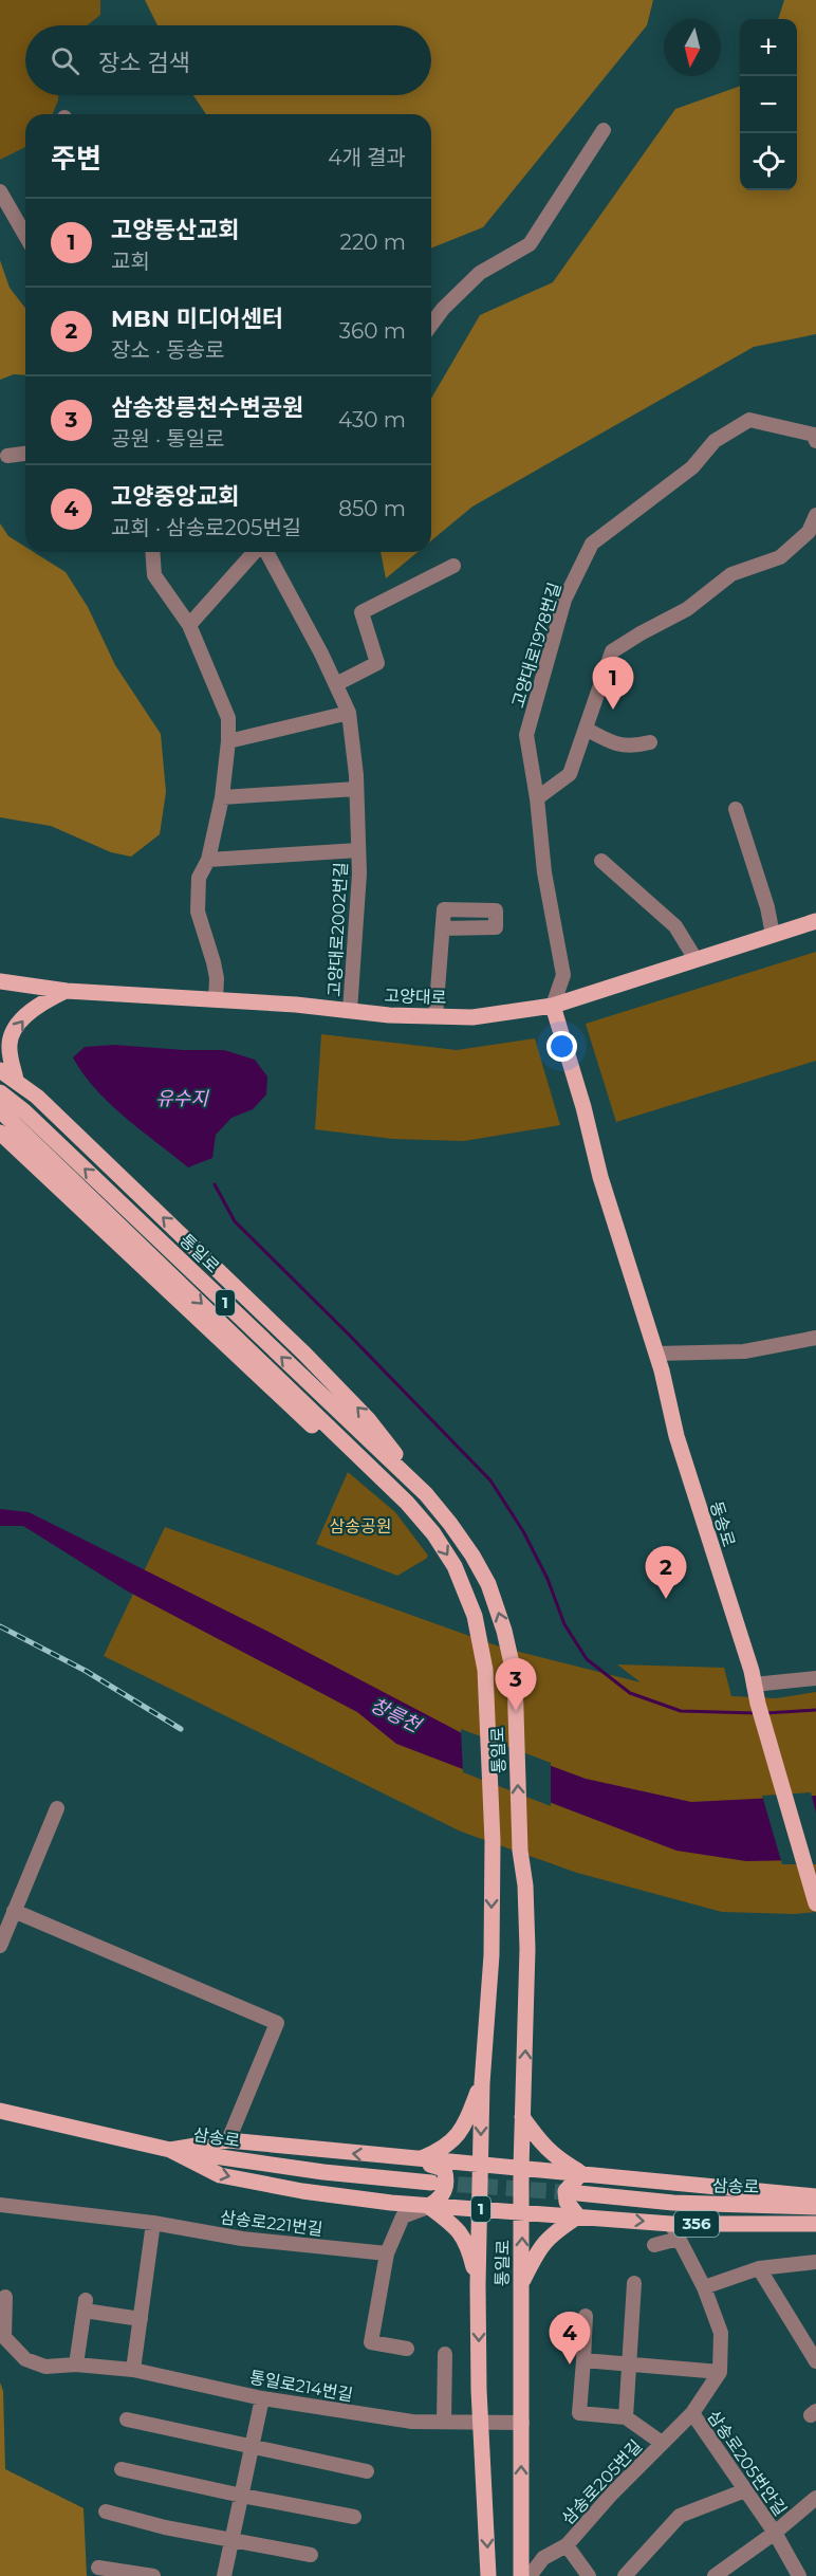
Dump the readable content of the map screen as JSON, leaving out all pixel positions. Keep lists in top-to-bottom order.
{
  "streets": {
    "main road": [
      "고양대로",
      "통일로",
      "1",
      "동송로",
      "삼송로",
      "356"
    ],
    "street": [
      "고양대로1978번길",
      "고양대로2002번길",
      "삼송로221번길",
      "통일로214번길",
      "삼송로205번안길",
      "삼송로205번길"
    ]
  },
  "crossings": [
    ["고양대로1978번길", "고양대로"],
    ["고양대로1978번길", "동송로"],
    ["고양대로2002번길", "고양대로"],
    ["고양대로", "동송로"],
    ["통일로", "356"],
    ["통일로", "통일로214번길"],
    ["삼송로", "356"],
    ["삼송로205번안길", "삼송로205번길"]
  ],
  "water": ["유수지", "창릉천"],
  "parks": ["삼송공원"],
  "north": "bottom",
  "page": {
    "map_buttons": ["+", "−"],
    "search": "장소 검색",
    "heading": ["주변", "4개 결과"],
    "list": [
      {
        "mark": "1",
        "name": "고양동산교회",
        "note": "교회",
        "value": "220 m"
      },
      {
        "mark": "2",
        "name": "MBN 미디어센터",
        "note": "장소 · 동송로",
        "value": "360 m"
      },
      {
        "mark": "3",
        "name": "삼송창릉천수변공원",
        "note": "공원 · 통일로",
        "value": "430 m"
      },
      {
        "mark": "4",
        "name": "고양중앙교회",
        "note": "교회 · 삼송로205번길",
        "value": "850 m"
      }
    ],
    "pins": [
      "1",
      "2",
      "3",
      "4"
    ]
  }
}
